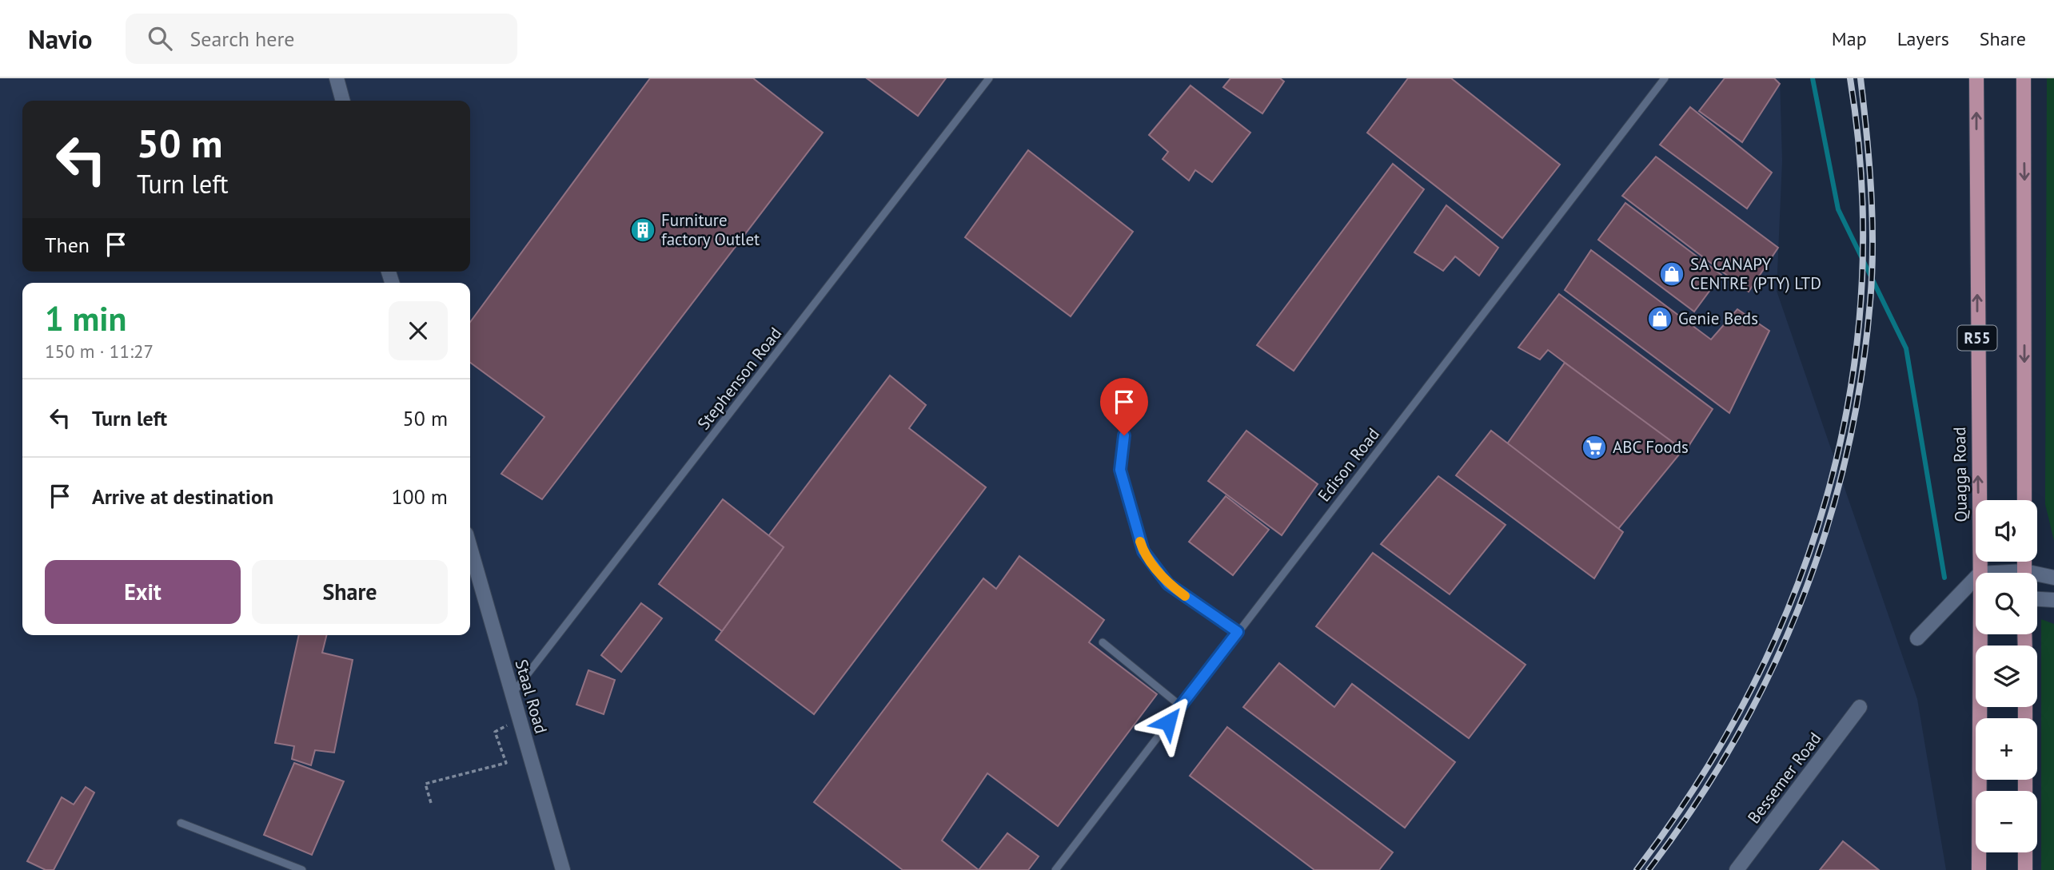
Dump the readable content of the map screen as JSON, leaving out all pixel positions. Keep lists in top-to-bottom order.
{
  "streets": {
    "main road": ["R55", "Quagga Road"],
    "street": ["Staal Road", "Bessemer Road"],
    "lane": ["Stephenson Road", "Edison Road"]
  },
  "crossings": [
    ["Stephenson Road", "Staal Road"]
  ],
  "places": {
    "building": ["Furniture factory Outlet"],
    "shop": ["SA CANAPY CENTRE (PTY) LTD", "Genie Beds"],
    "supermarket": ["ABC Foods"]
  },
  "page": {
    "header": "Navio",
    "search": "Search here",
    "nav": ["Map", "Layers", "Share"],
    "turn": ["50 m", "Turn left"],
    "then": "Then",
    "heading": ["1 min", "150 m · 11:27"],
    "list": [
      {
        "name": "Turn left",
        "value": "50 m"
      },
      {
        "name": "Arrive at destination",
        "value": "100 m"
      }
    ],
    "map_buttons": ["+", "−"],
    "buttons": ["Exit", "Share"]
  }
}
